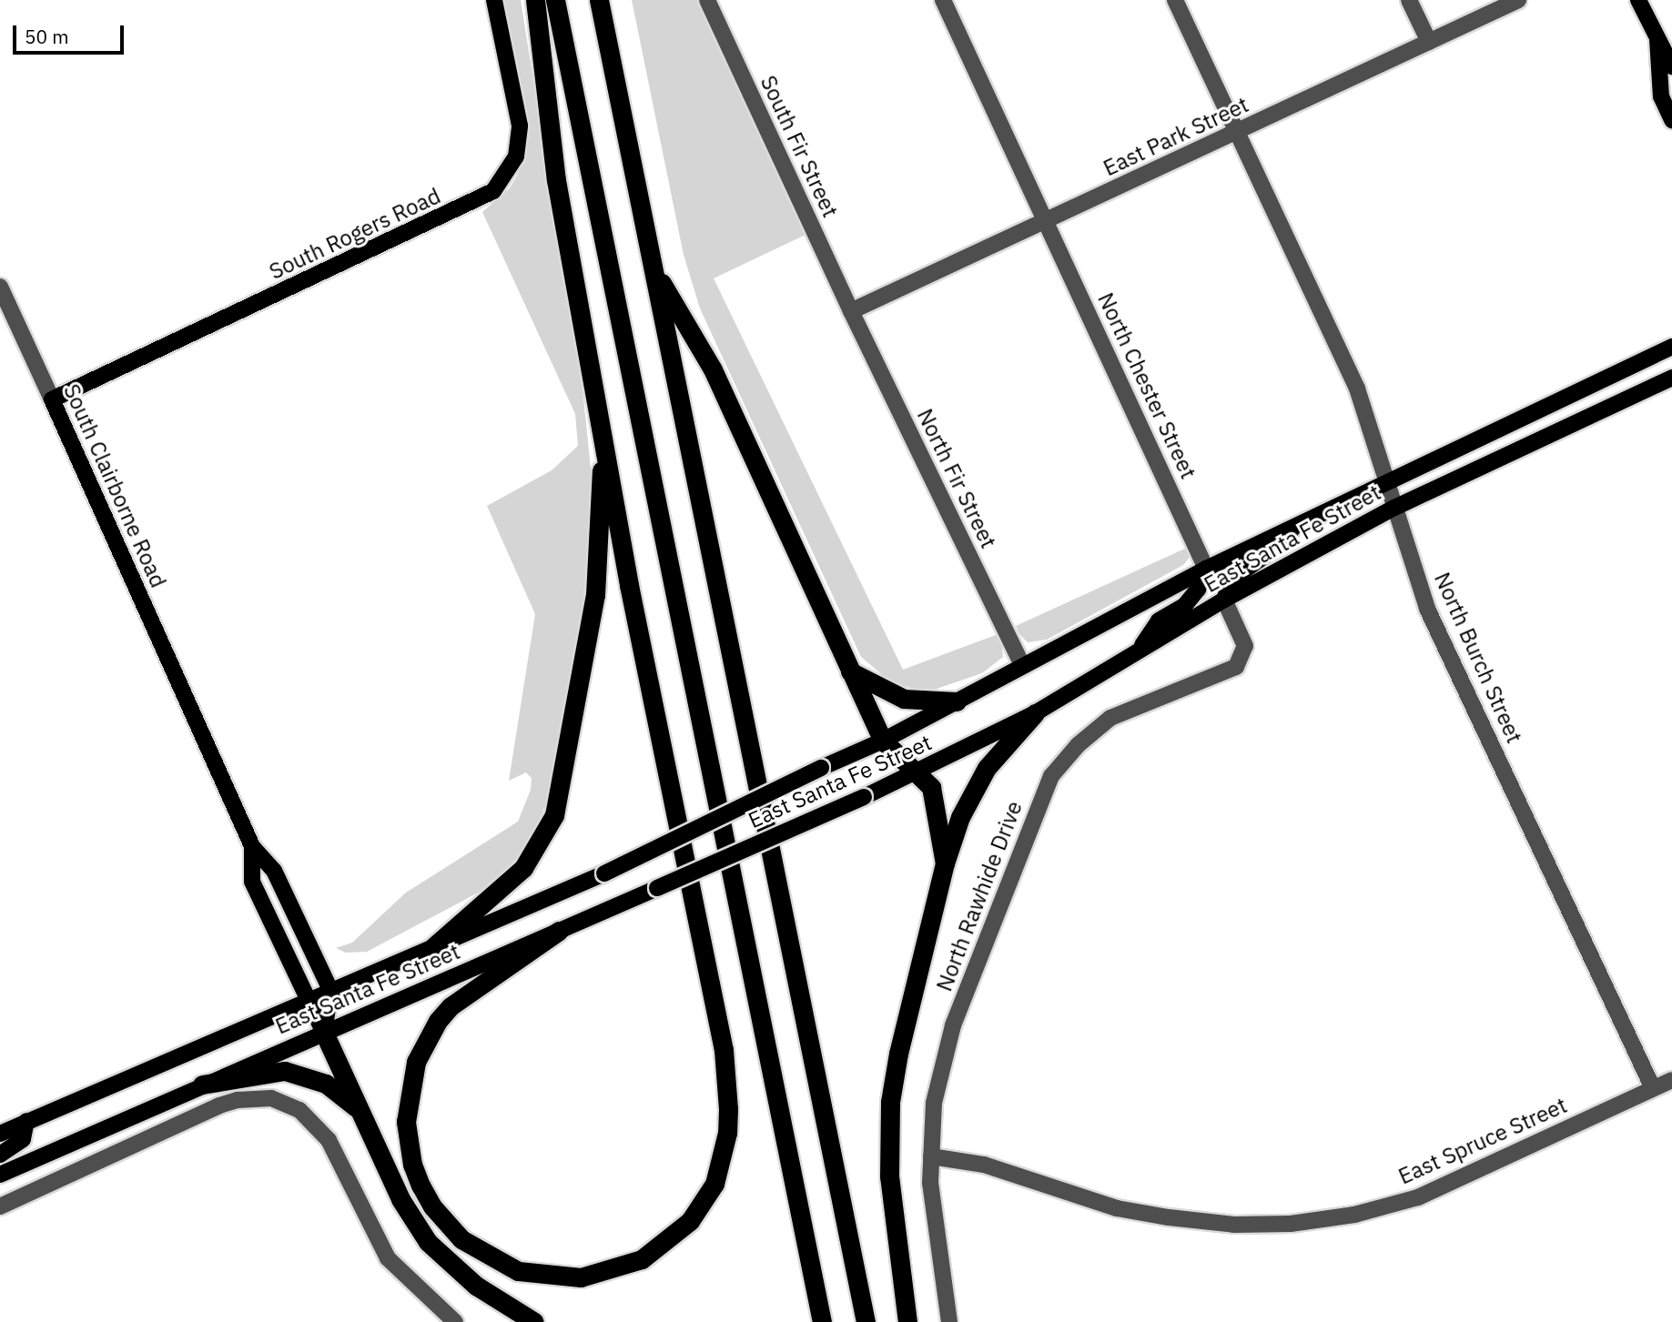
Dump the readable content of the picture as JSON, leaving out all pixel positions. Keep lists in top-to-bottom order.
{
  "streets": {
    "main road": ["South Rogers Road", "South Clairborne Road", "East Santa Fe Street"],
    "street": [
      "East Park Street",
      "South Fir Street",
      "North Chester Street",
      "North Fir Street",
      "North Burch Street",
      "North Rawhide Drive",
      "East Spruce Street"
    ]
  },
  "crossings": [
    ["East Park Street", "South Fir Street"],
    ["East Park Street", "North Chester Street"],
    ["East Park Street", "North Fir Street"],
    ["East Park Street", "North Burch Street"],
    ["South Fir Street", "North Fir Street"],
    ["South Rogers Road", "South Clairborne Road"],
    ["North Chester Street", "East Santa Fe Street"],
    ["North Fir Street", "East Santa Fe Street"],
    ["East Santa Fe Street", "North Burch Street"],
    ["East Santa Fe Street", "North Rawhide Drive"],
    ["North Burch Street", "East Spruce Street"],
    ["North Rawhide Drive", "East Spruce Street"]
  ],
  "scale_bar": "50 m"
}
